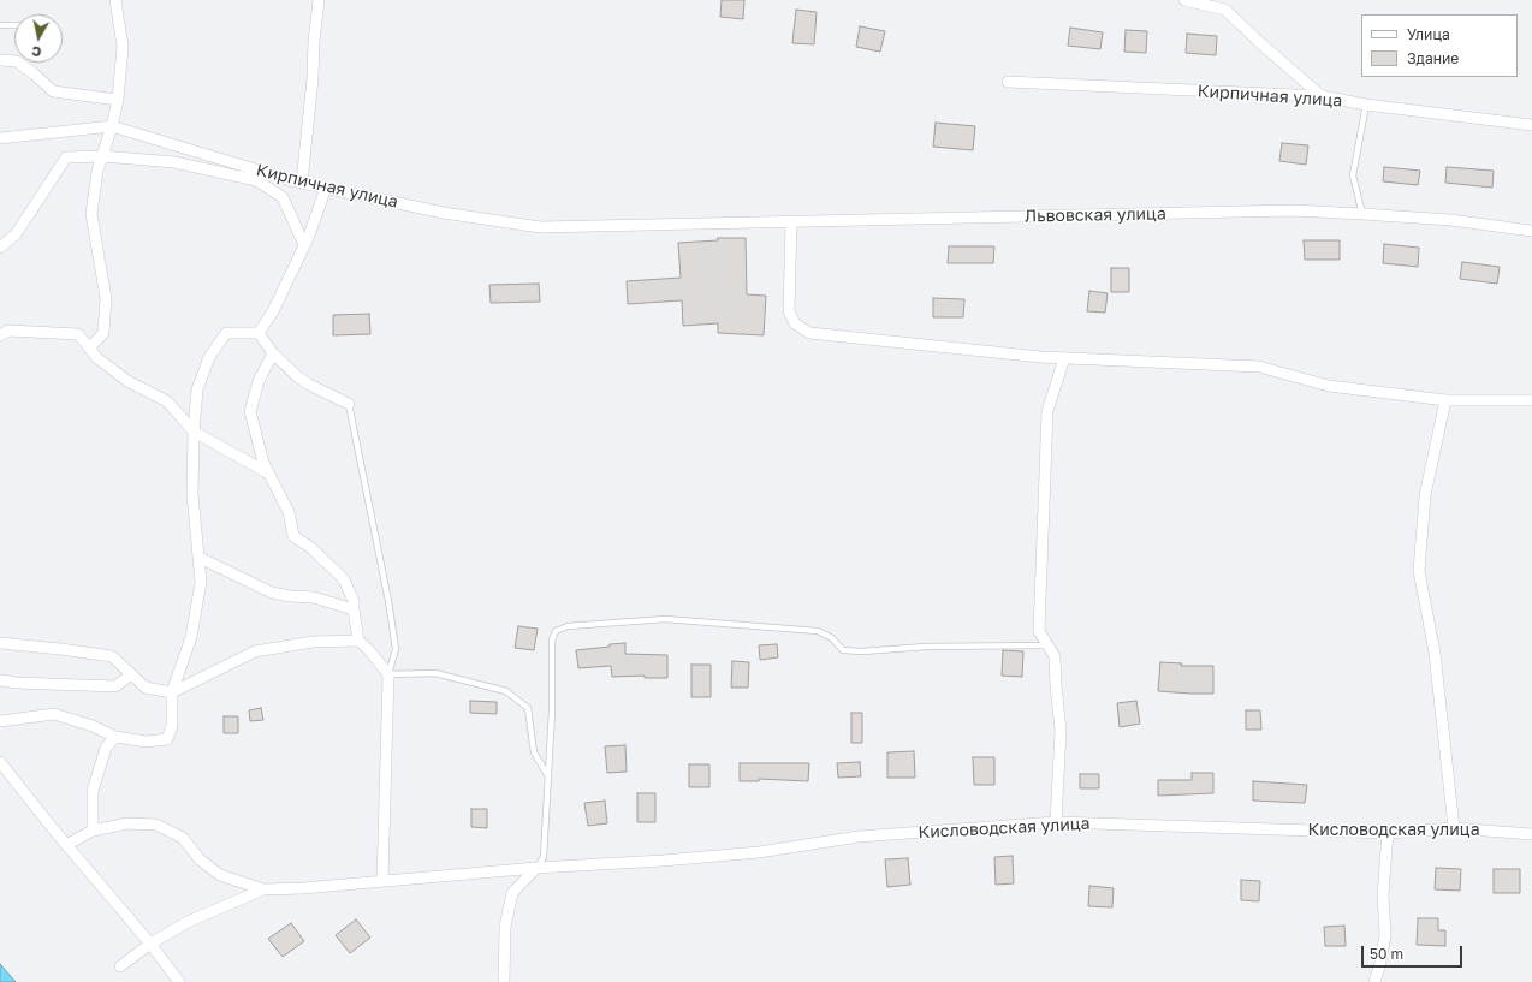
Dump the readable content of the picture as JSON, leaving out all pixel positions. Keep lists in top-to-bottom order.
{
  "streets": {
    "street": ["Кирпичная улица", "Львовская улица", "Кисловодская улица"]
  },
  "crossings": [
    ["Кирпичная улица", "Львовская улица"]
  ],
  "legend": ["Улица", "Здание"],
  "scale_bar": "50 m",
  "north": "bottom"
}
